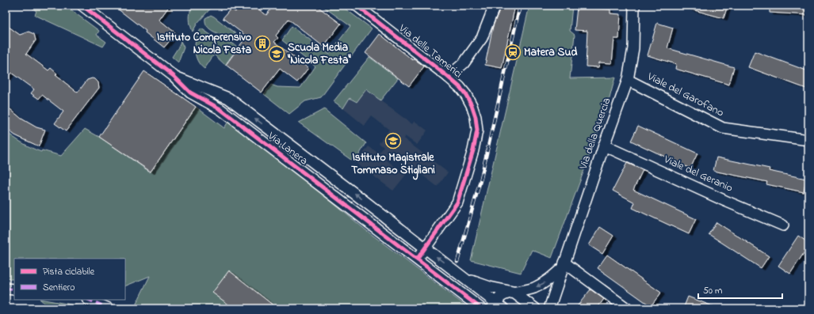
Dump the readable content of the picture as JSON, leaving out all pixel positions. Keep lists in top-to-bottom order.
{
  "streets": {
    "street": [
      "Via delle Tamerici",
      "Viale del Garofano",
      "Via della Quercia",
      "Via Lanera",
      "Viale del Geranio"
    ]
  },
  "crossings": [
    ["Via delle Tamerici", "Via Lanera"],
    ["Viale del Garofano", "Via della Quercia"],
    ["Via della Quercia", "Via Lanera"],
    ["Via della Quercia", "Viale del Geranio"]
  ],
  "places": {
    "building": ["Istituto Comprensivo Nicola Festa"],
    "station": ["Matera Sud"],
    "school or university": ["Scuola Media \"Nicola Festa\"", "Istituto Magistrale Tommaso Stigliani"]
  },
  "legend": ["Pista ciclabile", "Sentiero"],
  "scale_bar": "50 m"
}
